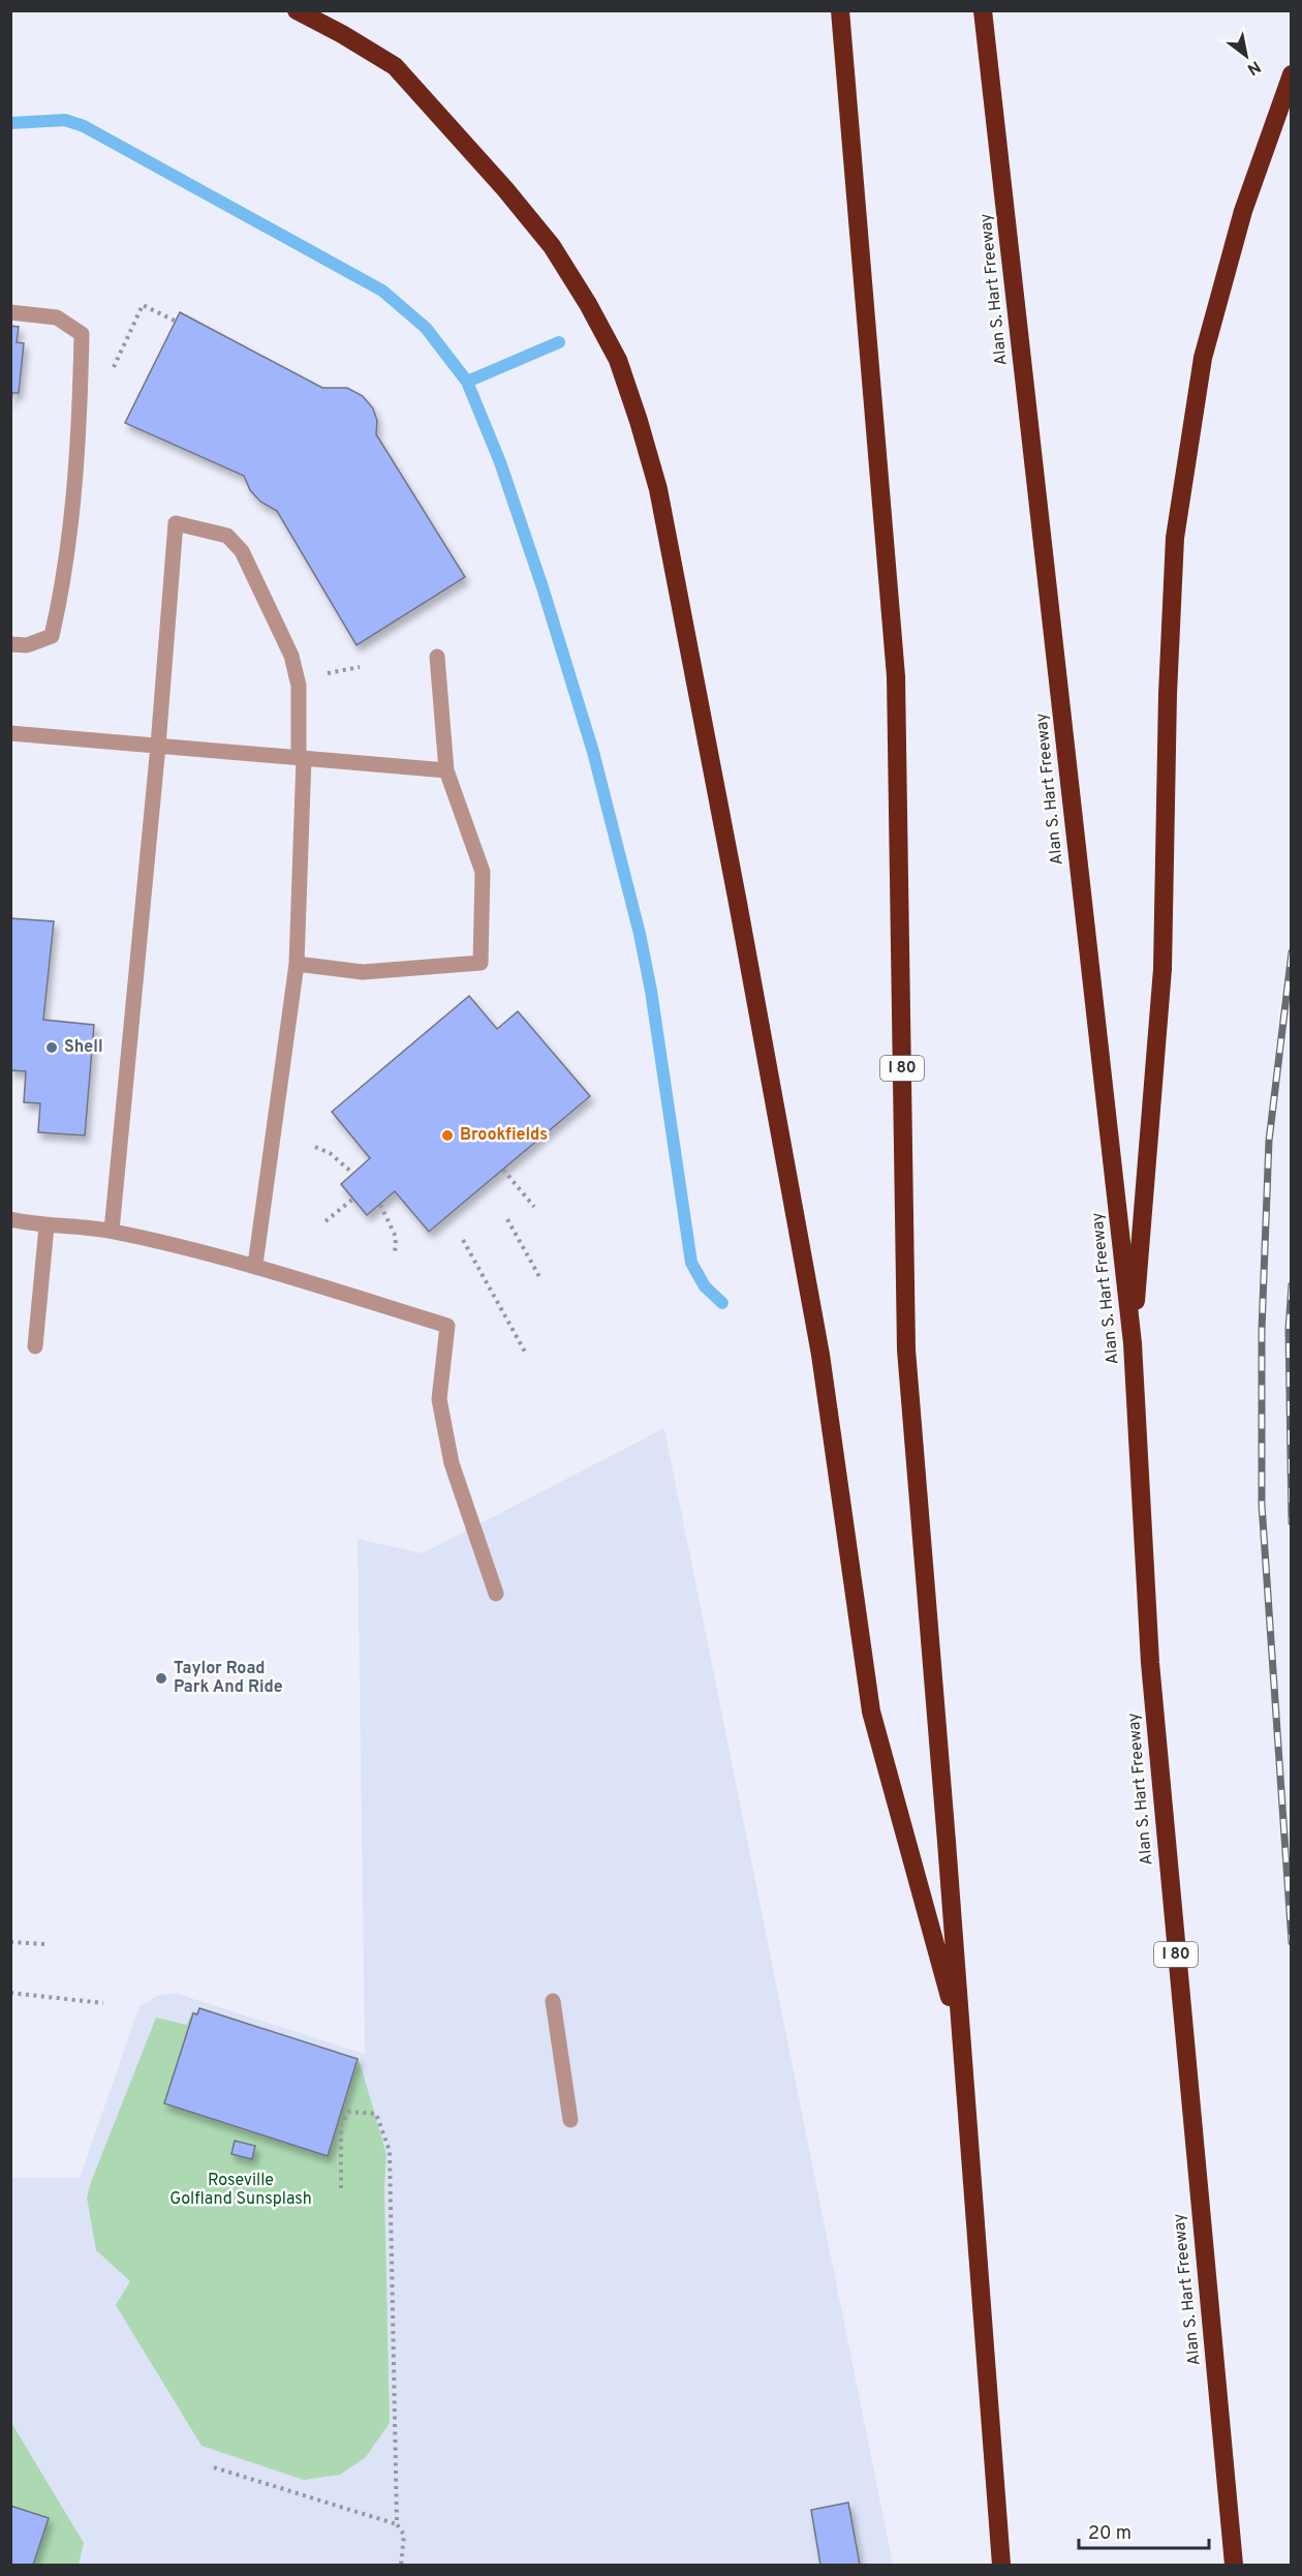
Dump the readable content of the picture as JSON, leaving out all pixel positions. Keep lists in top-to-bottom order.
{
  "streets": {
    "highway": ["Alan S. Hart Freeway", "I 80"]
  },
  "parks": ["Roseville Golfland Sunsplash"],
  "places": ["Shell", "Brookfields", "Taylor Road Park And Ride"],
  "scale_bar": "20 m",
  "north": "bottom right"
}
